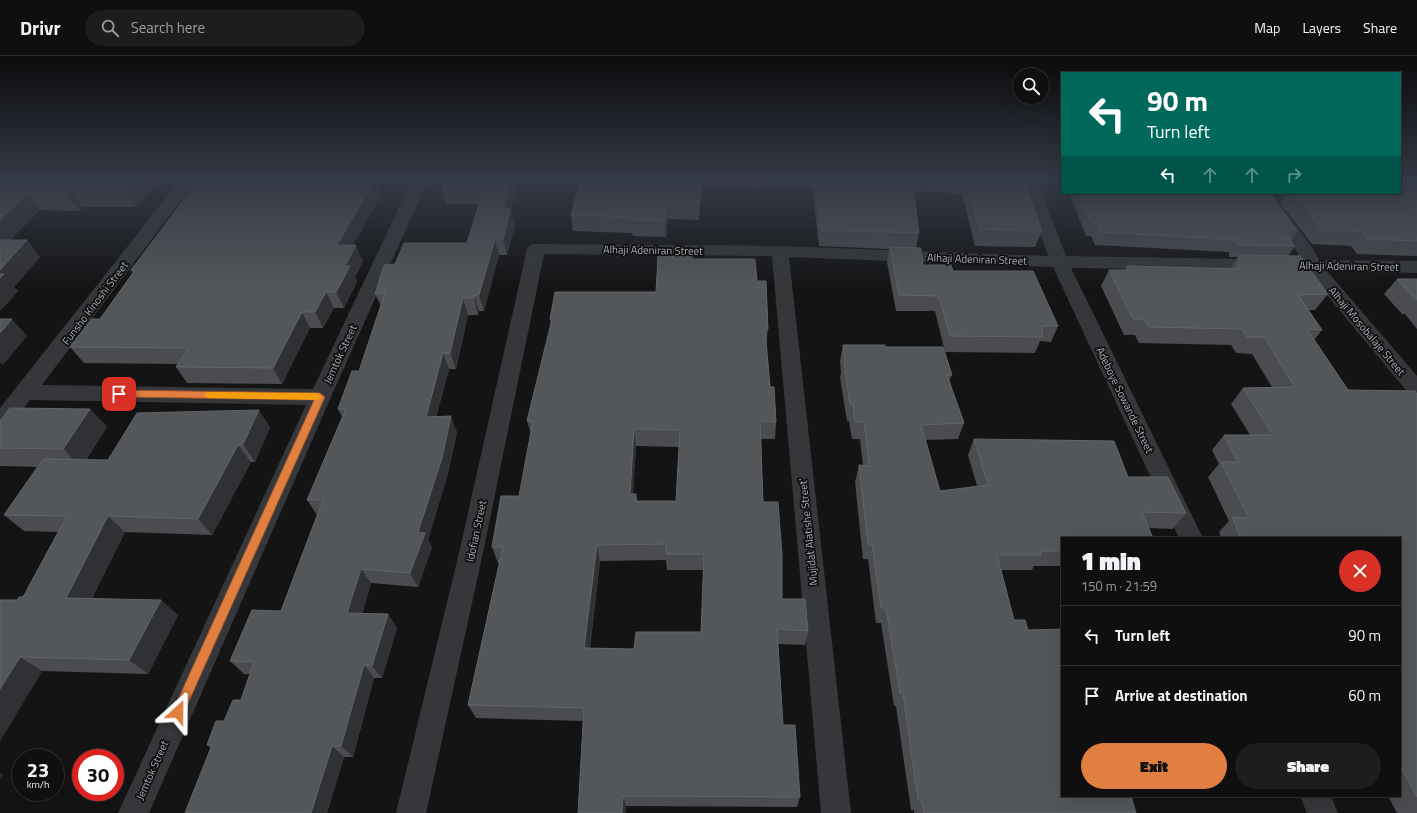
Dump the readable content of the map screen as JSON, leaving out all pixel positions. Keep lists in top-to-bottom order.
{
  "streets": {
    "street": [
      "Alhaji Adeniran Street",
      "Funsho Kinoshi Street",
      "Alhaji Mosobalaje Street",
      "Jemtok Street",
      "Adeboye Sowande Street",
      "Idofian Street",
      "Mujidat Alatishe Street'"
    ]
  },
  "crossings": [
    ["Alhaji Adeniran Street", "Alhaji Mosobalaje Street"],
    ["Alhaji Adeniran Street", "Adeboye Sowande Street"],
    ["Alhaji Adeniran Street", "Idofian Street"],
    ["Alhaji Adeniran Street", "Mujidat Alatishe Street'"]
  ],
  "page": {
    "header": "Drivr",
    "search": "Search here",
    "nav": ["Map", "Layers", "Share"],
    "turn": ["90 m", "Turn left"],
    "heading": ["1 min", "150 m · 21:59"],
    "list": [
      {
        "name": "Turn left",
        "value": "90 m"
      },
      {
        "name": "Arrive at destination",
        "value": "60 m"
      }
    ],
    "buttons": ["Exit", "Share"],
    "speed": "23 km/h",
    "limit": "30"
  }
}
